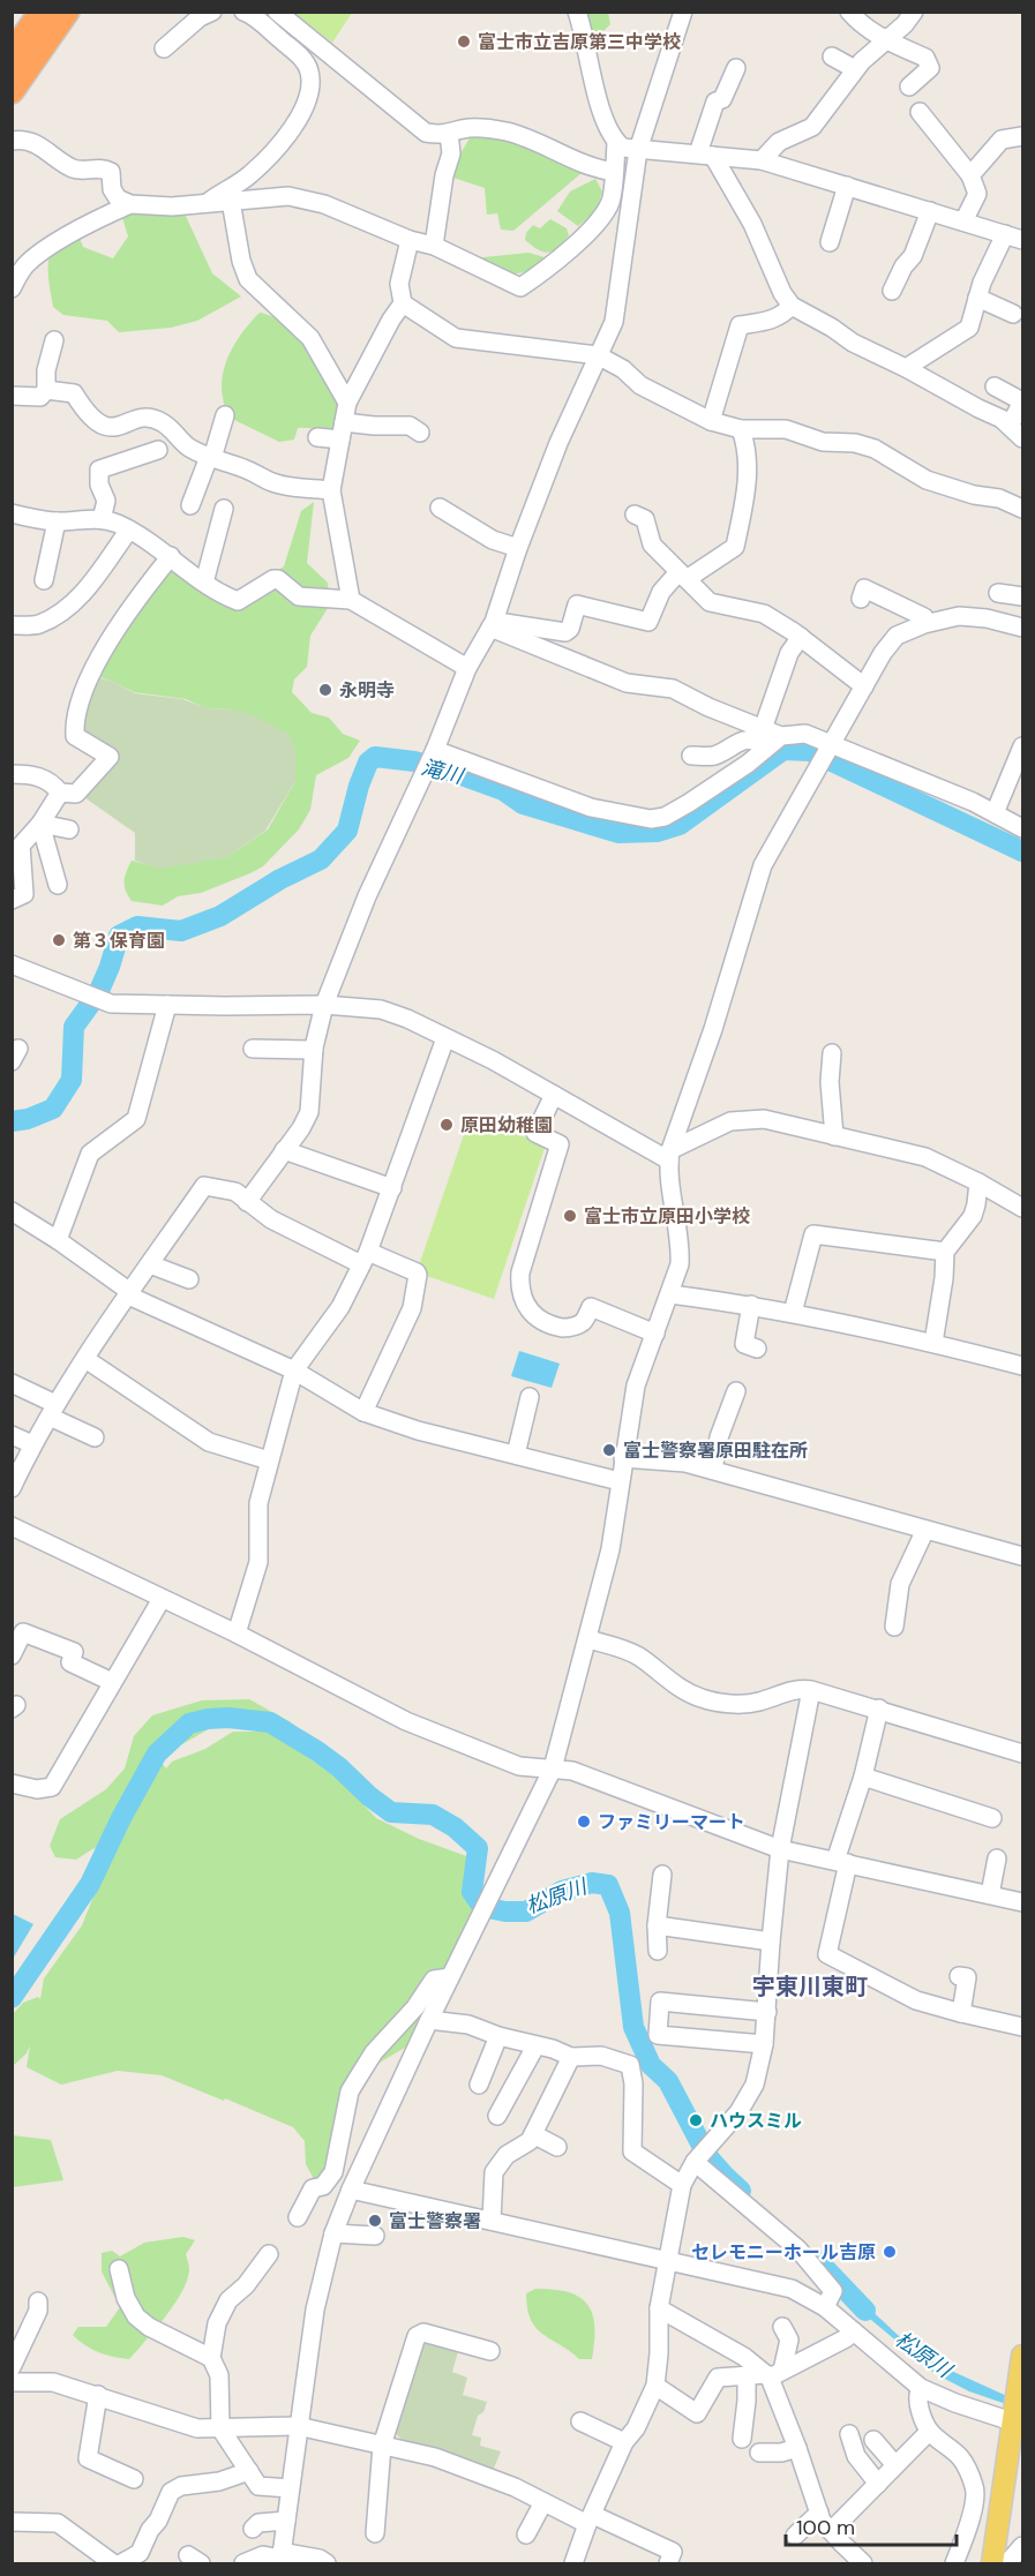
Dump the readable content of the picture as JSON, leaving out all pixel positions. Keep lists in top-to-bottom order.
{
  "districts": ["宇東川東町"],
  "water": ["滝川", "松原川"],
  "places": [
    "富士市立吉原第三中学校",
    "永明寺",
    "第３保育園",
    "原田幼稚園",
    "富士市立原田小学校",
    "富士警察署原田駐在所",
    "ファミリーマート",
    "ハウスミル",
    "富士警察署",
    "セレモニーホール吉原"
  ],
  "scale_bar": "100 m"
}
